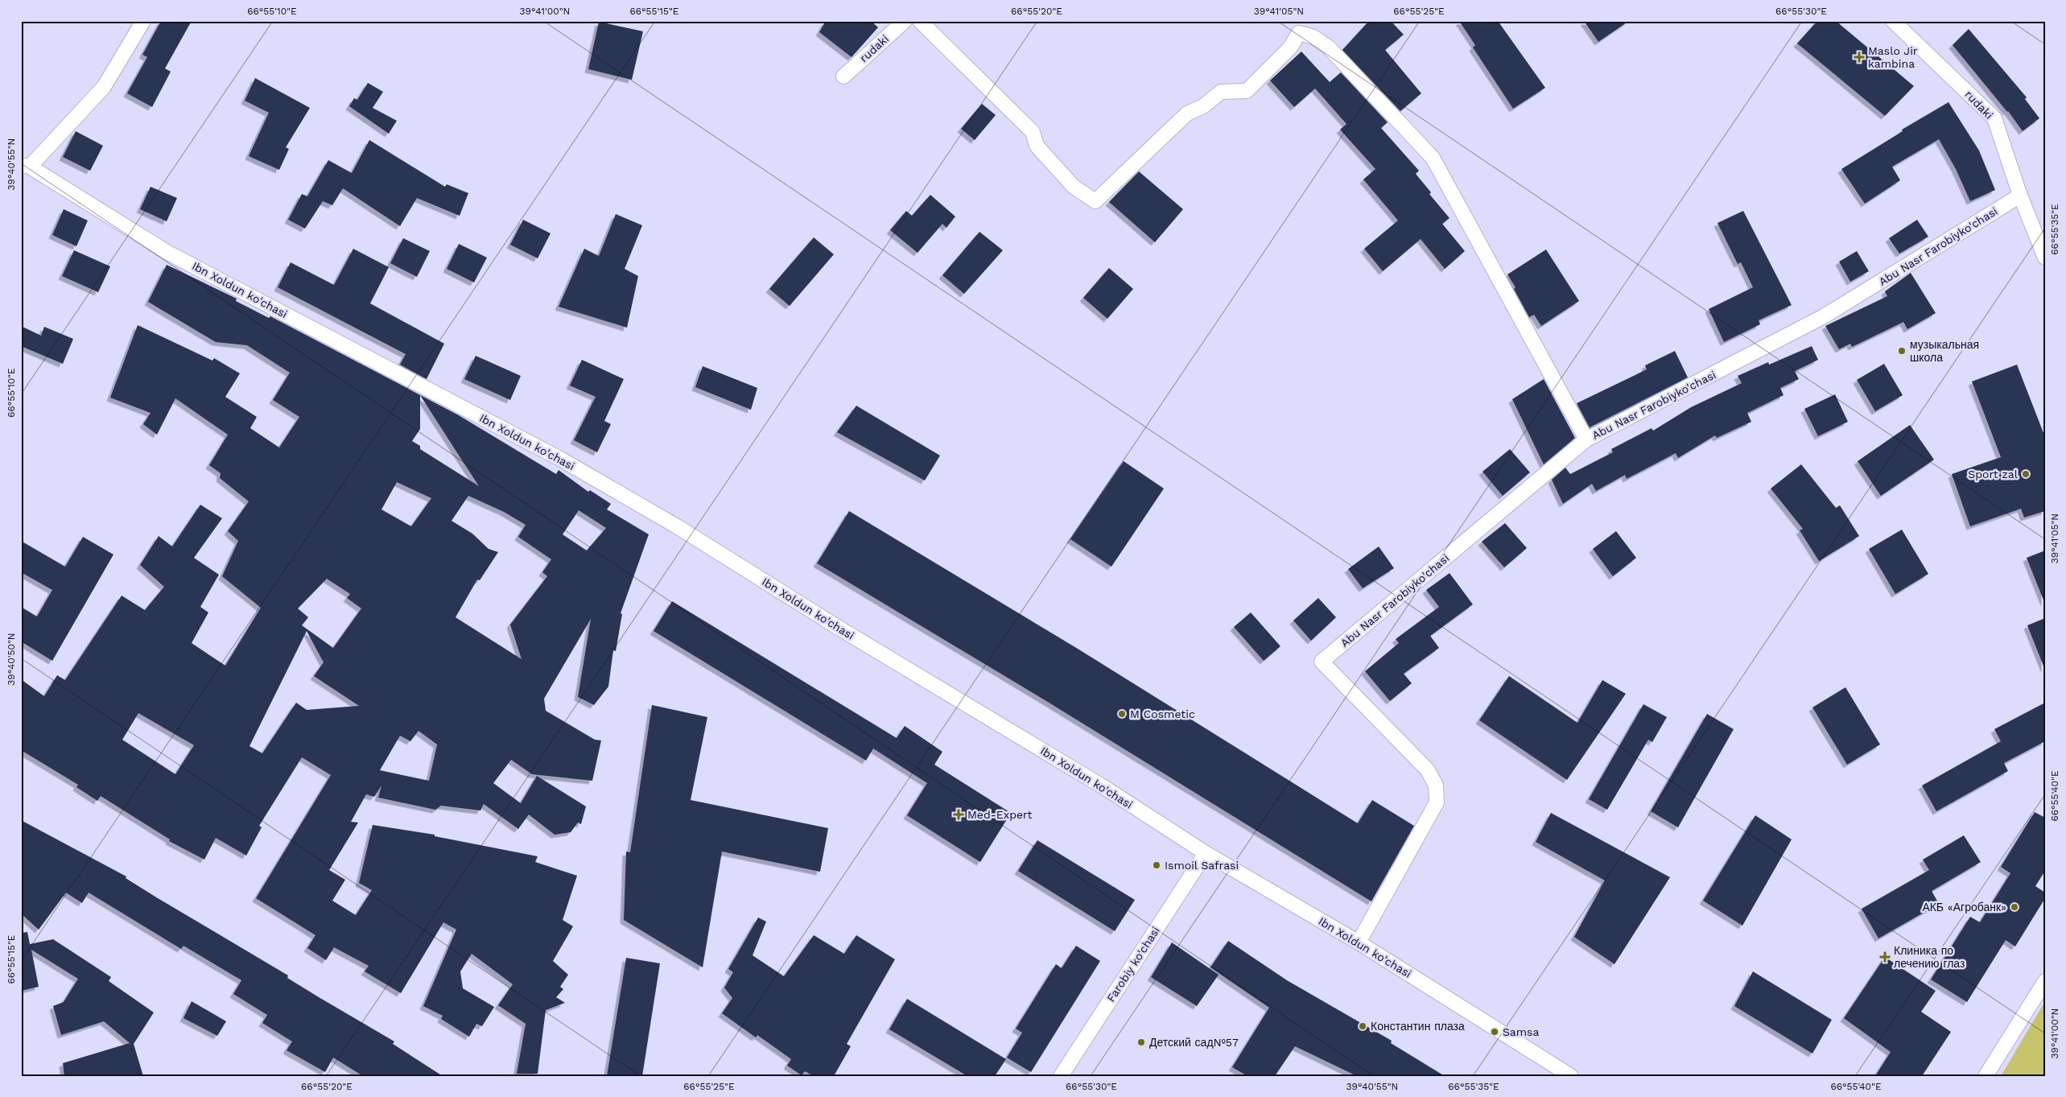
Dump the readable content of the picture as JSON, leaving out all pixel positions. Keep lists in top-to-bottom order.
{
  "streets": {
    "street": [
      "rudaki",
      "Abu Nasr Farobiyko'chasi",
      "Ibn Xoldun ko'chasi",
      "Farobiy ko'chasi"
    ]
  },
  "crossings": [
    ["rudaki", "Abu Nasr Farobiyko'chasi"],
    ["Abu Nasr Farobiyko'chasi", "Ibn Xoldun ko'chasi"],
    ["Ibn Xoldun ko'chasi", "Farobiy ko'chasi"]
  ],
  "places": {
    "health": ["Maslo Jir kambina", "Med-Expert", "Клиника по лечению глаз"],
    "other": [
      "музыкальная школа",
      "Sport zal",
      "M Cosmetic",
      "Ismoil Safrasi",
      "АКБ «Агробанк»",
      "Константин плаза",
      "Samsa",
      "Детский сад№57"
    ]
  },
  "coordinates": [
    "66°55'10\"E",
    "39°41'00\"N",
    "66°55'15\"E",
    "66°55'20\"E",
    "39°41'05\"N",
    "66°55'25\"E",
    "66°55'30\"E",
    "39°40'55\"N",
    "66°55'35\"E",
    "39°40'50\"N",
    "66°55'40\"E"
  ]
}
